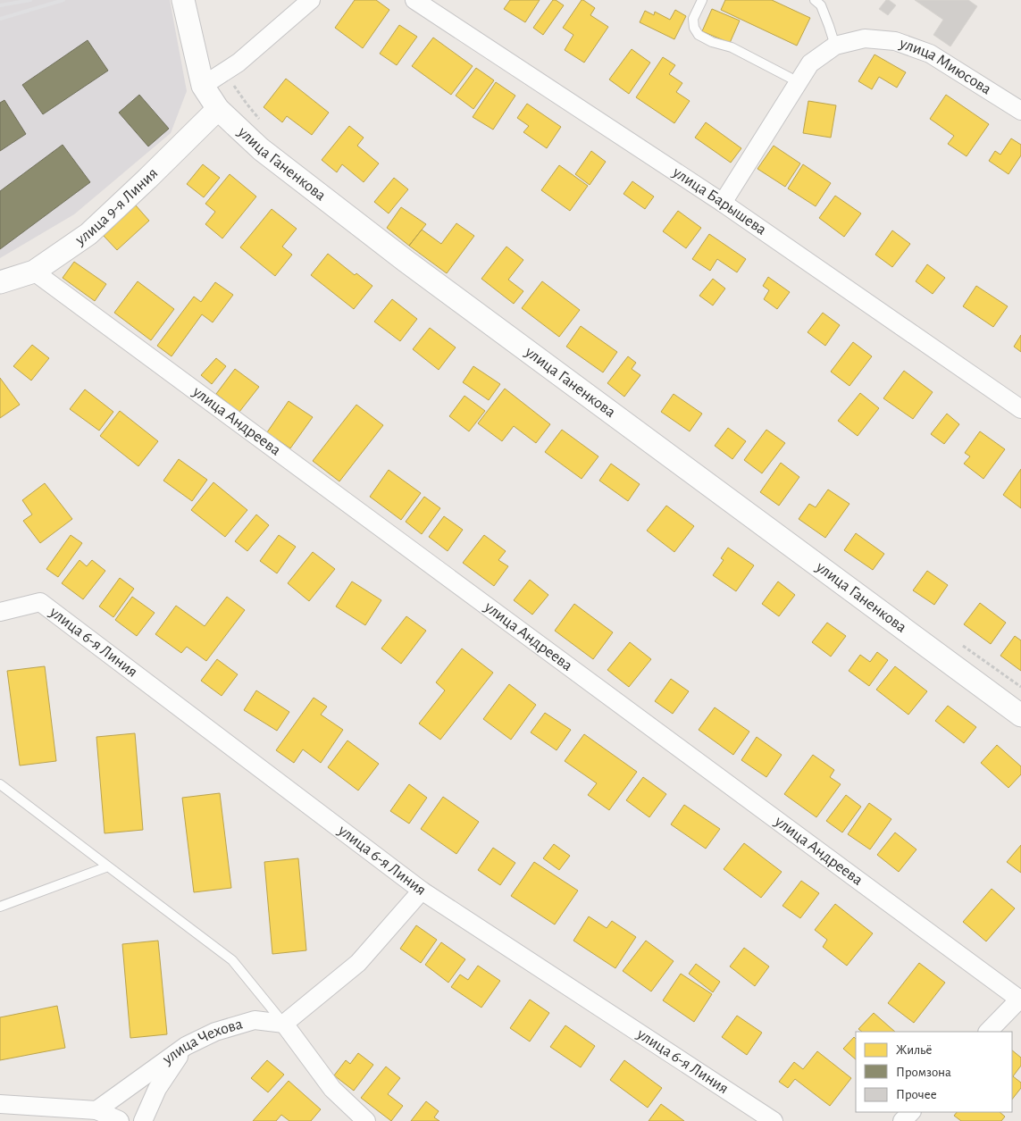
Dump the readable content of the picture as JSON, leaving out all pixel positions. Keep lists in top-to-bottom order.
{
  "streets": {
    "street": [
      "улица Миюсова",
      "улица Ганенкова",
      "улица Барышева",
      "улица 9-я Линия",
      "улица Андреева",
      "улица 6-я Линия",
      "улица Чехова"
    ]
  },
  "crossings": [
    ["улица Ганенкова", "улица 9-я Линия"],
    ["улица 9-я Линия", "улица Андреева"]
  ],
  "legend": ["Жильё", "Промзона", "Прочее"]
}
